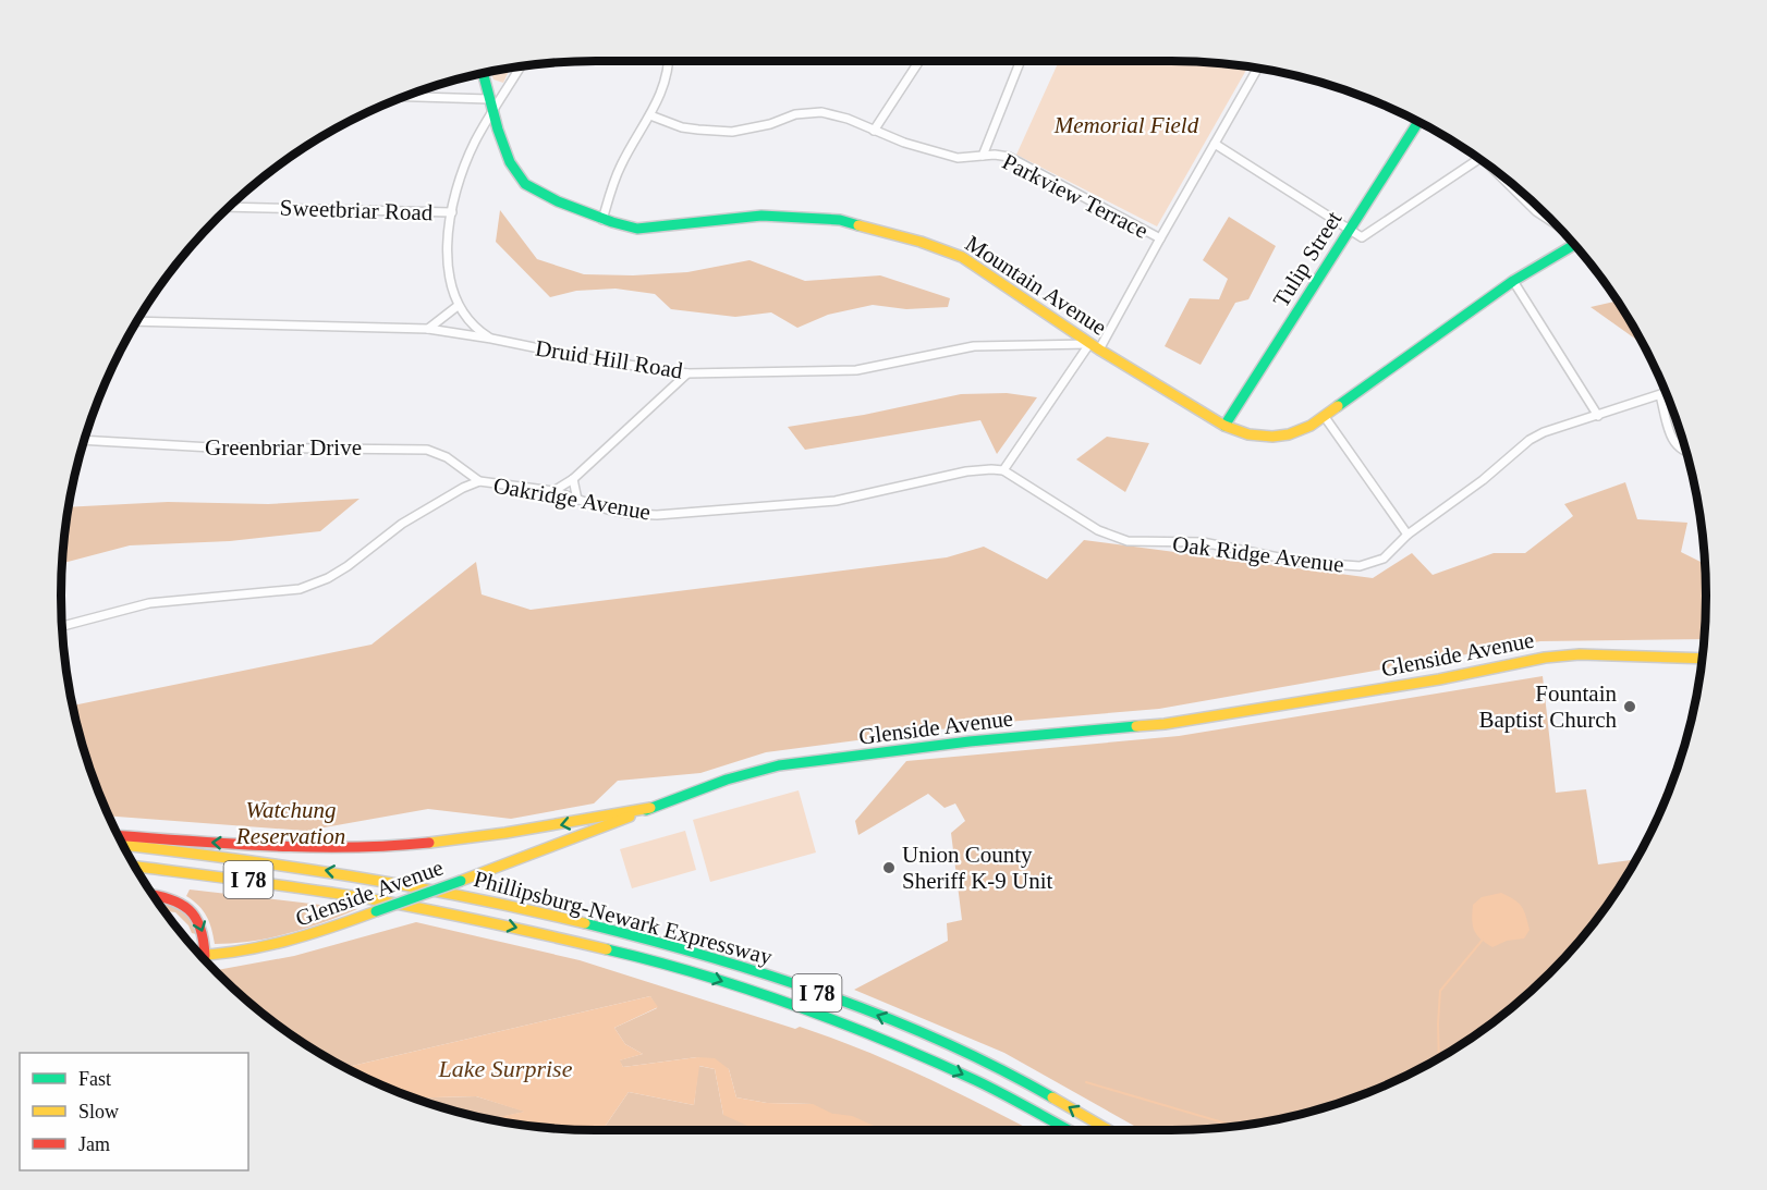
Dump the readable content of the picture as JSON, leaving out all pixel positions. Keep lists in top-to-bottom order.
{
  "streets": {
    "main road": [
      "Tulip Street",
      "Mountain Avenue",
      "Glenside Avenue",
      "I 78",
      "Phillipsburg-Newark Expressway"
    ],
    "street": [
      "Parkview Terrace",
      "Sweetbriar Road",
      "Druid Hill Road",
      "Greenbriar Drive",
      "Oakridge Avenue",
      "Oak Ridge Avenue"
    ]
  },
  "crossings": [
    ["Tulip Street", "Mountain Avenue"],
    ["Mountain Avenue", "Druid Hill Road"],
    ["Greenbriar Drive", "Oakridge Avenue"],
    ["Oakridge Avenue", "Oak Ridge Avenue"]
  ],
  "water": ["Lake Surprise"],
  "parks": ["Memorial Field", "Watchung Reservation"],
  "places": ["Fountain Baptist Church", "Union County Sheriff K-9 Unit"],
  "legend": ["Fast", "Slow", "Jam"]
}
